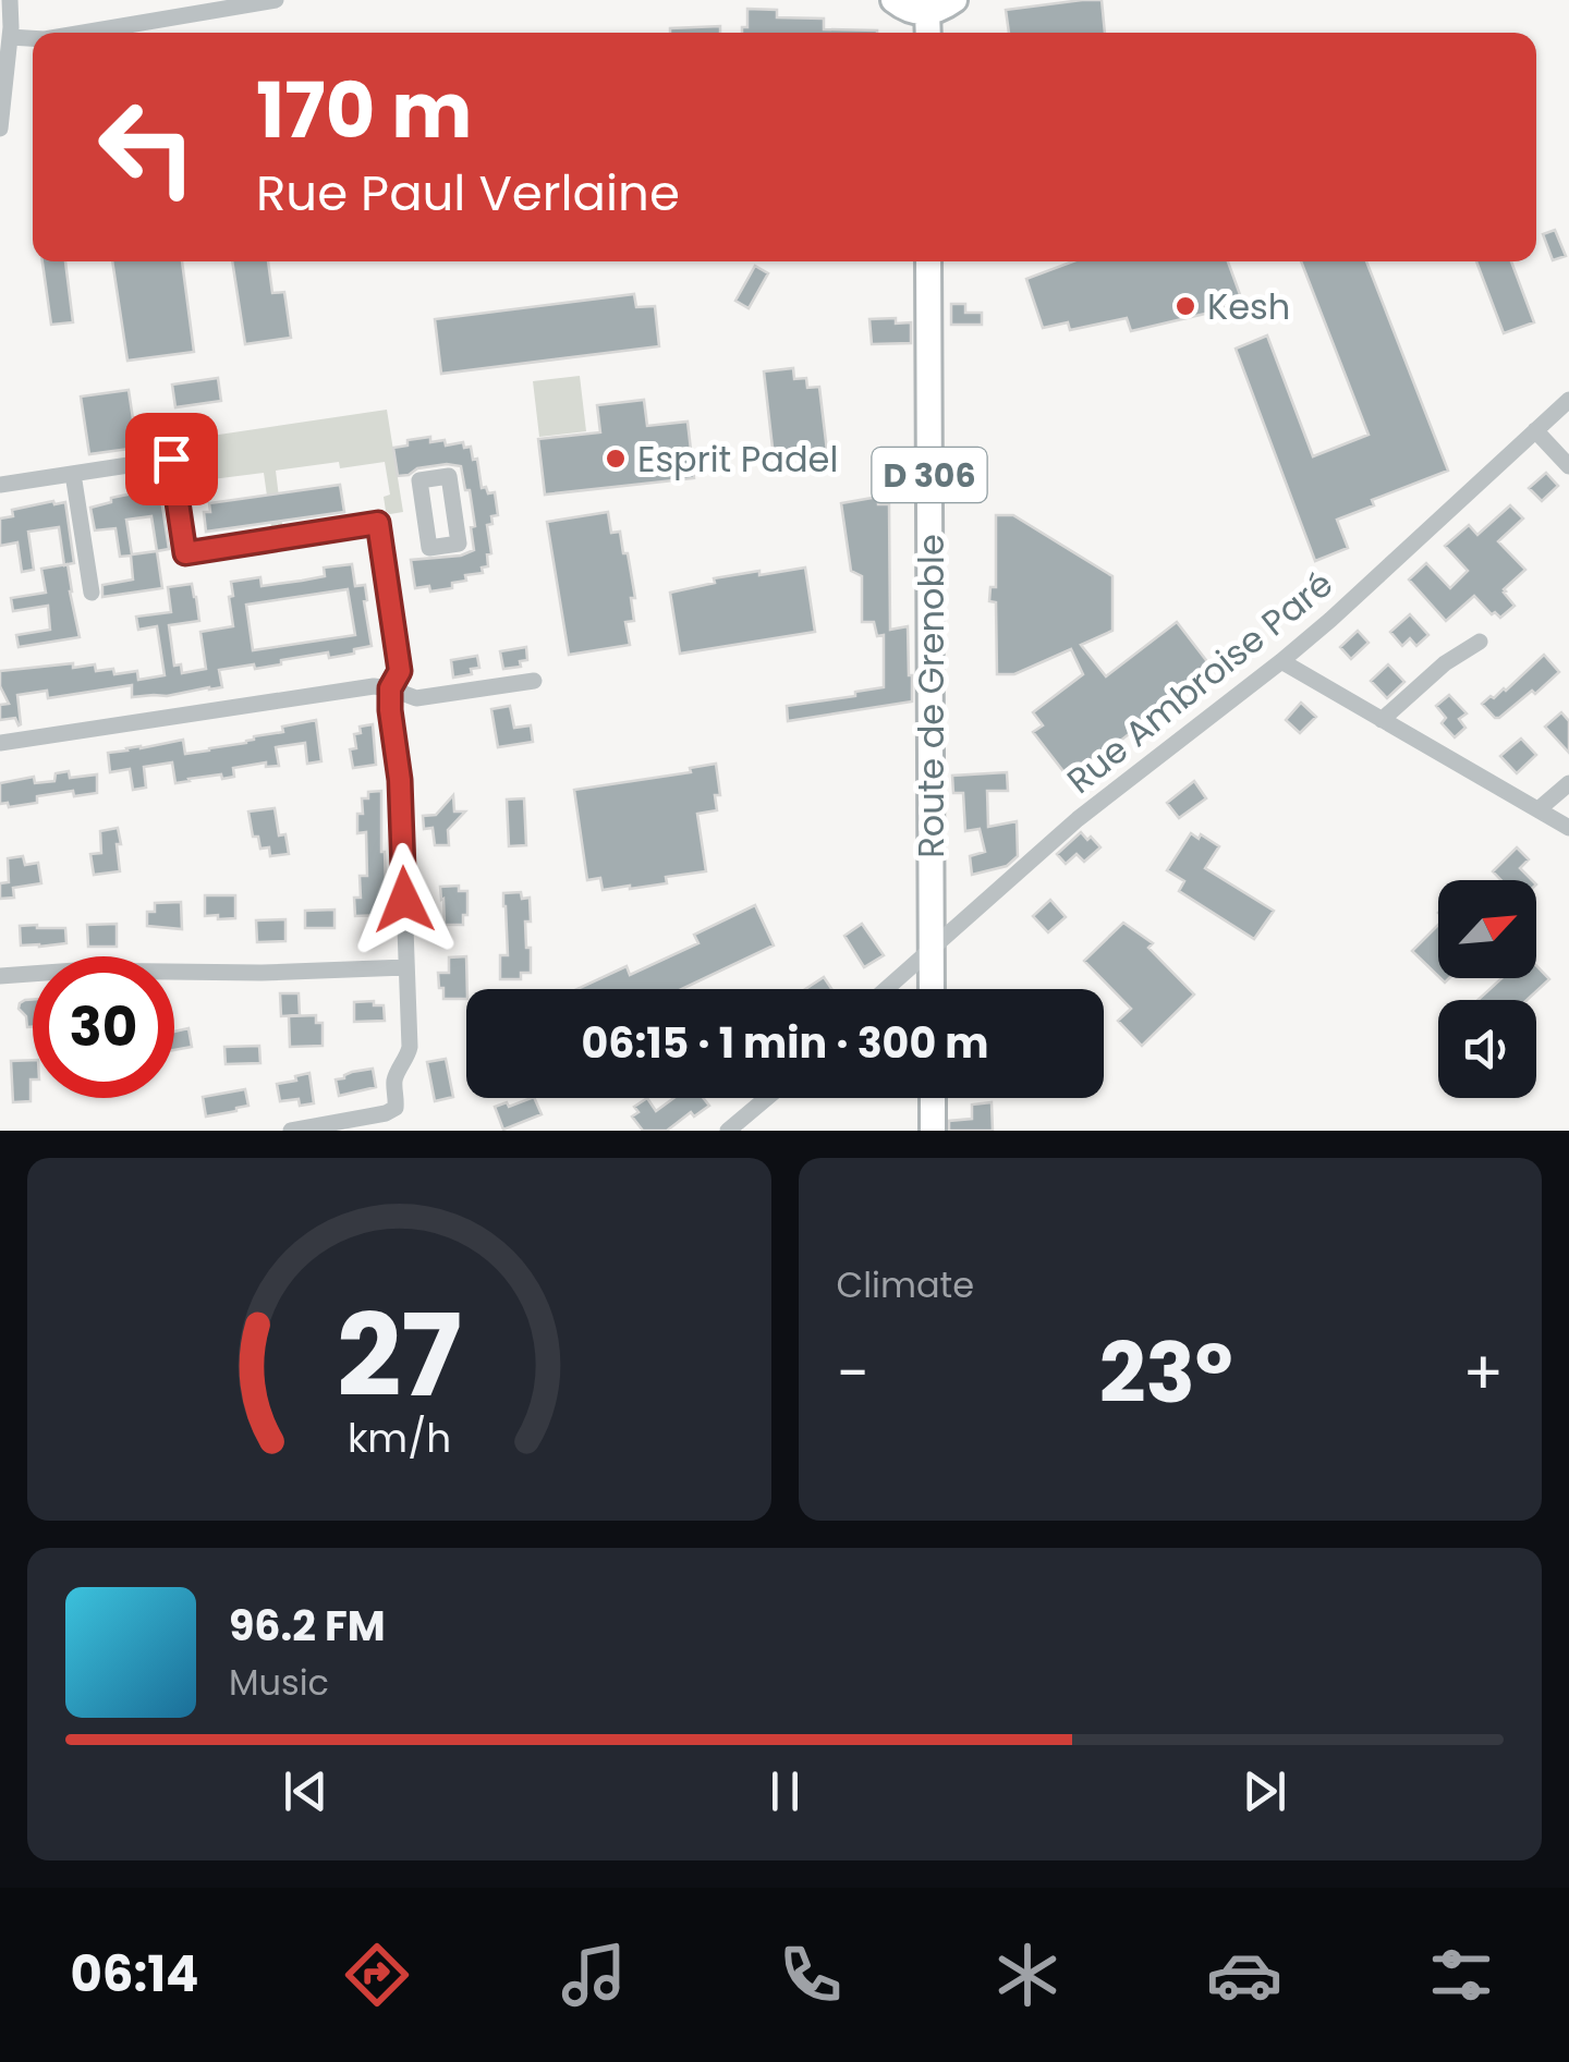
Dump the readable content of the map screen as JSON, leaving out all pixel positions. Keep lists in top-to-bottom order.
{
  "streets": {
    "main road": ["D 306", "Route de Grenoble"],
    "street": ["Rue Ambroise Paré"]
  },
  "crossings": [
    ["Rue Ambroise Paré", "Route de Grenoble"]
  ],
  "places": ["Kesh", "Esprit Padel"],
  "north": "top right",
  "page": {
    "turn": ["170 m", "Rue Paul Verlaine"],
    "limit": "30",
    "trip": "06:15 · 1 min · 300 m",
    "tile": "Climate",
    "heat": ["−", "23°", "+"],
    "song": ["96.2 FM", "Music"],
    "tabs": "06:14",
    "gauge": ["27", "km/h"]
  }
}
